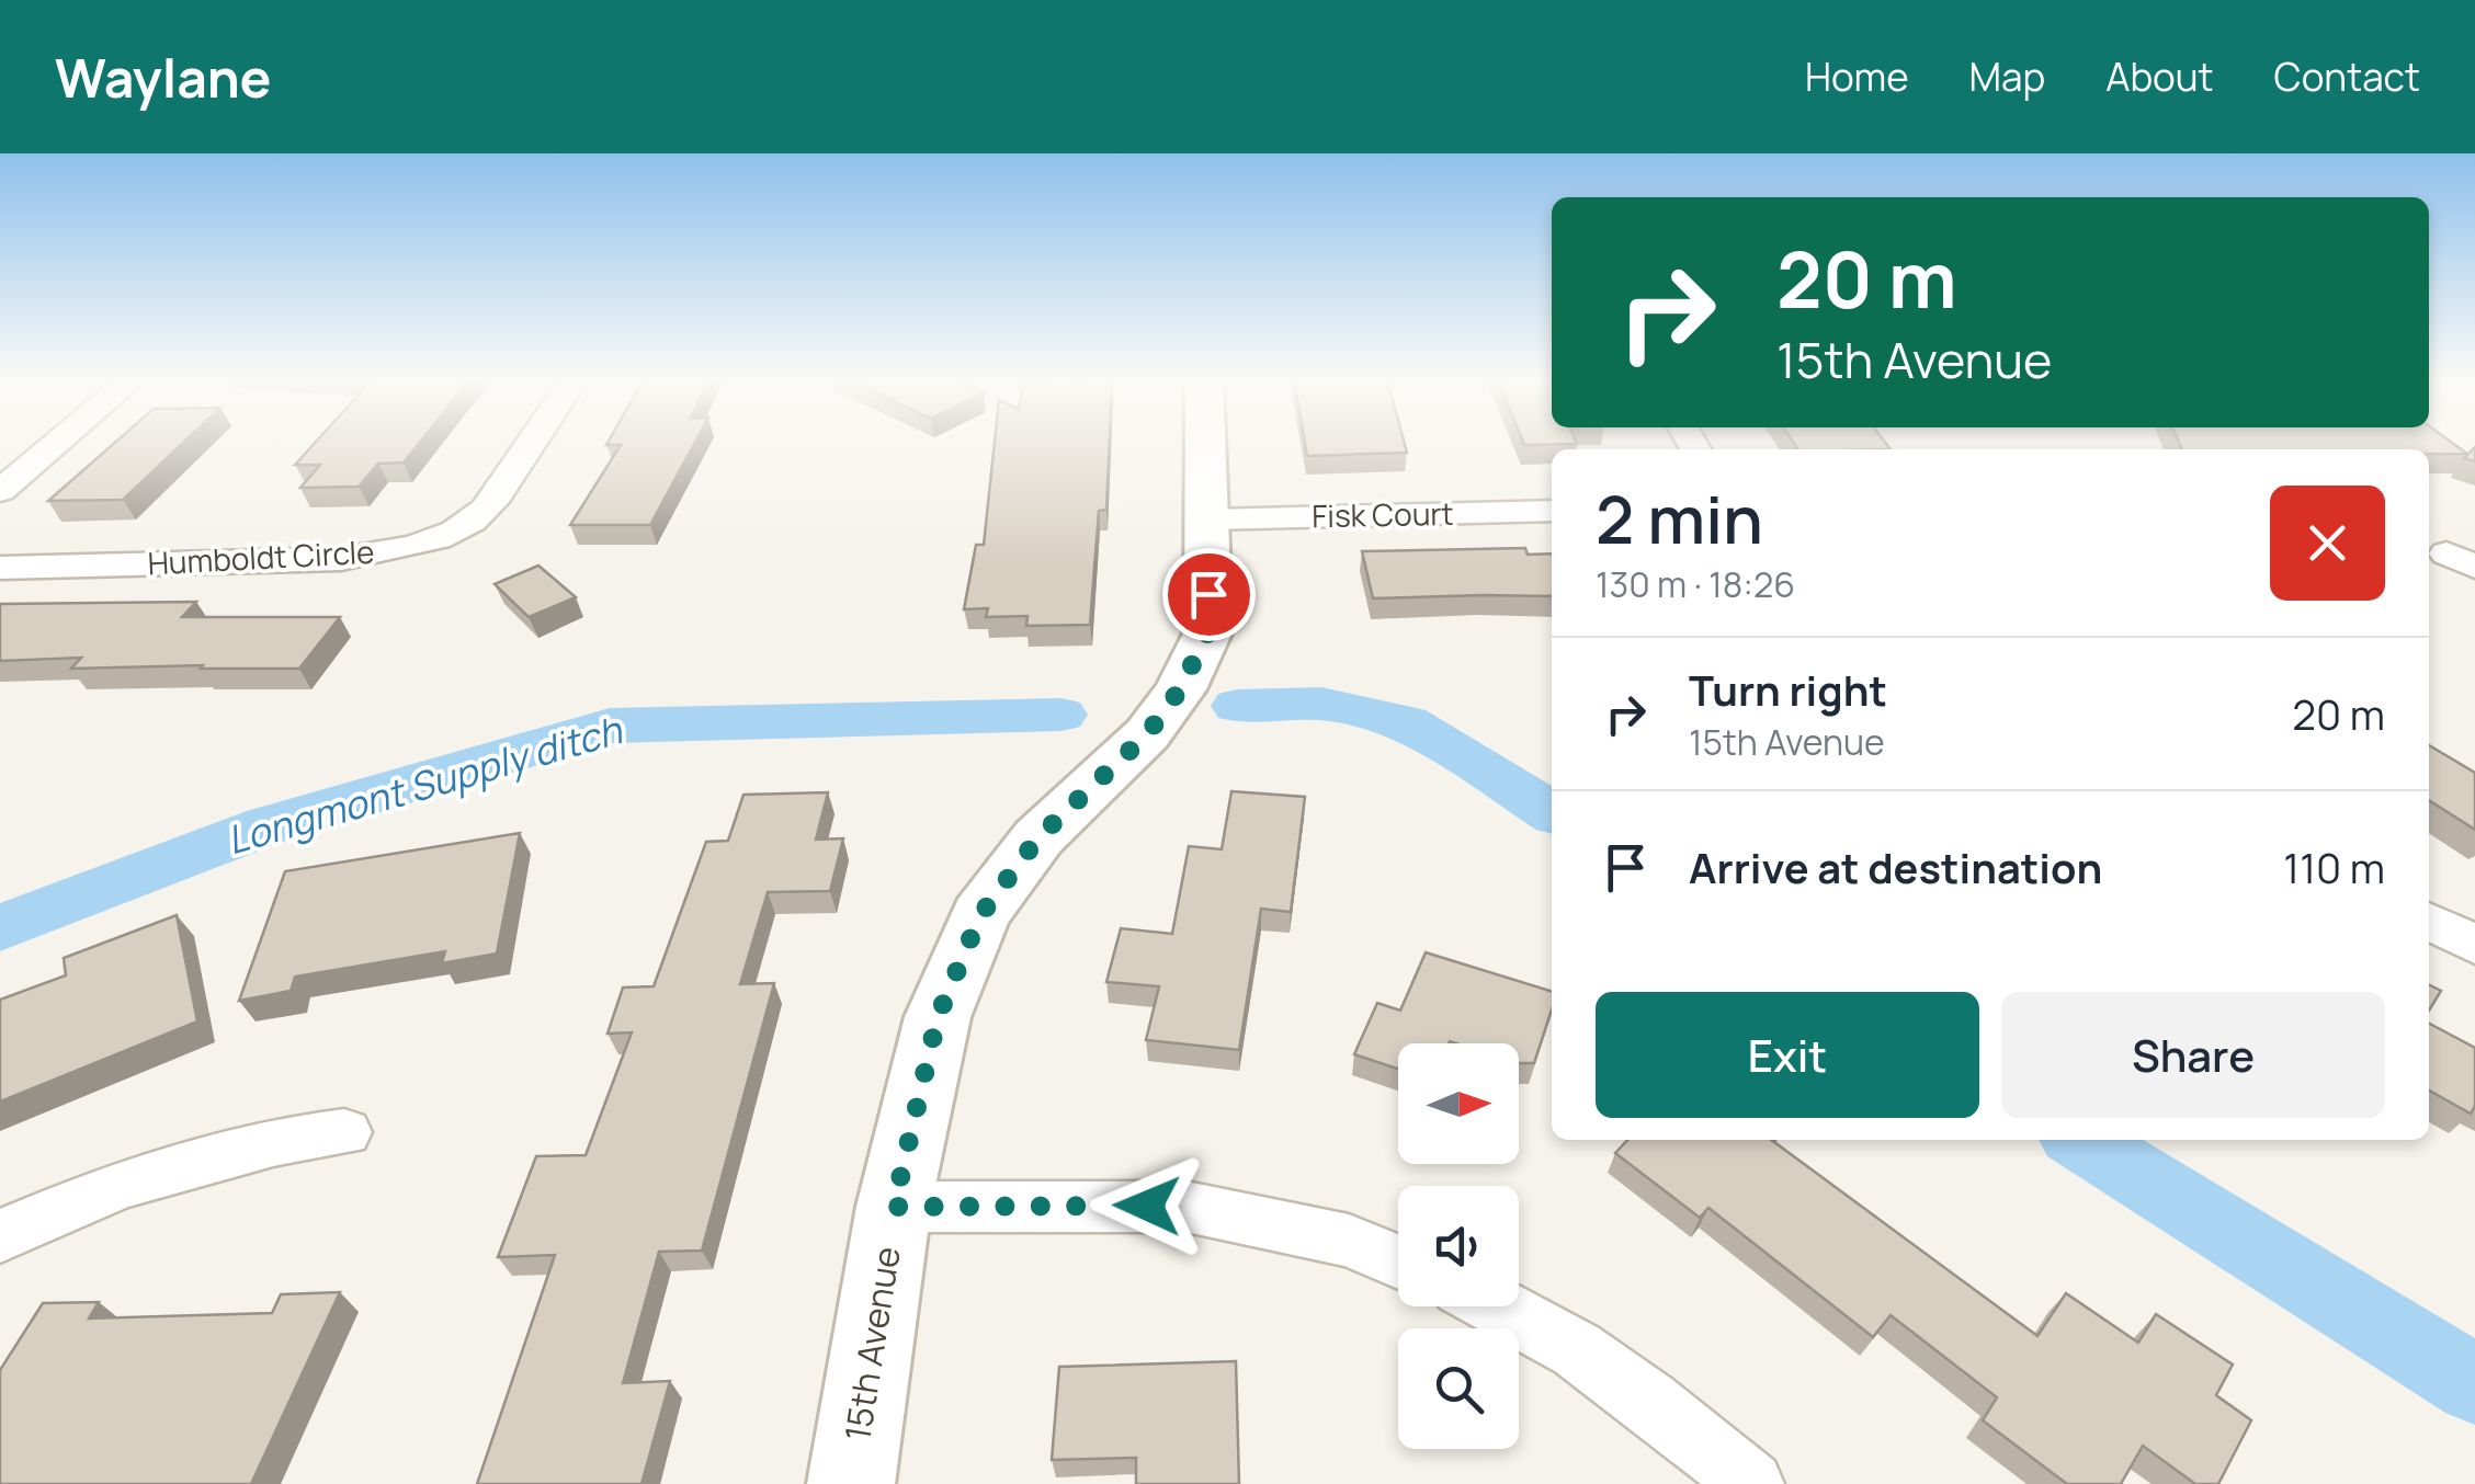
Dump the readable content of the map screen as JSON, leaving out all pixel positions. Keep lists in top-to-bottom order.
{
  "streets": {
    "street": ["Fisk Court", "Humboldt Circle", "15th Avenue"]
  },
  "crossings": [
    ["Fisk Court", "15th Avenue"]
  ],
  "water": ["Longmont Supply ditch"],
  "north": "right",
  "page": {
    "header": "Waylane",
    "nav": [
      "Home",
      "Map",
      "About",
      "Contact"
    ],
    "turn": ["20 m", "15th Avenue"],
    "heading": ["2 min", "130 m · 18:26"],
    "list": [
      {
        "name": "Turn right",
        "note": "15th Avenue",
        "value": "20 m"
      },
      {
        "name": "Arrive at destination",
        "value": "110 m"
      }
    ],
    "buttons": ["Exit", "Share"]
  }
}
